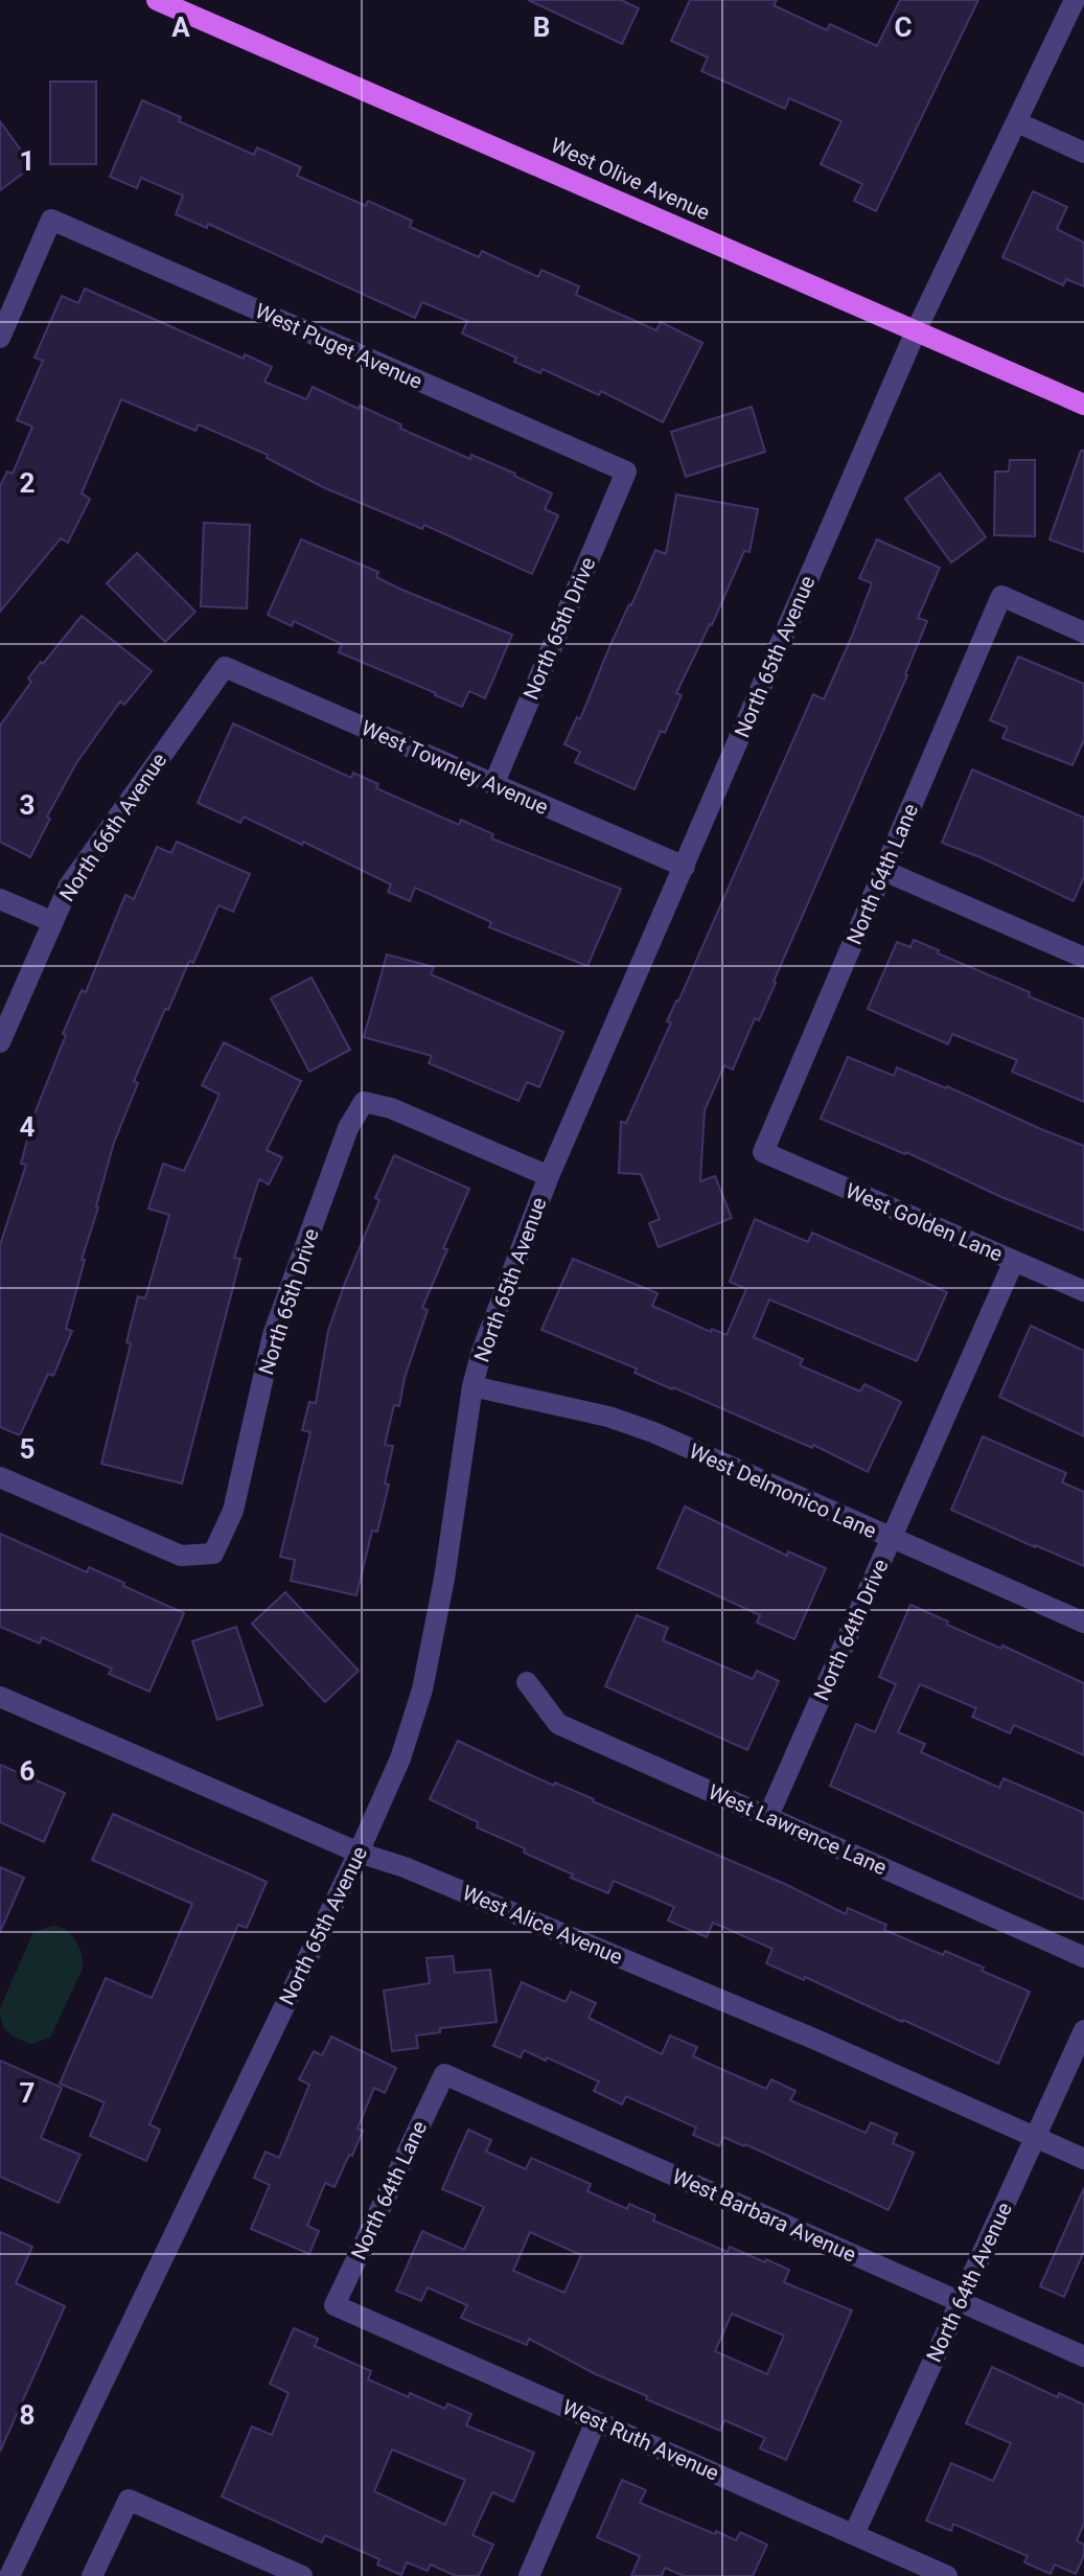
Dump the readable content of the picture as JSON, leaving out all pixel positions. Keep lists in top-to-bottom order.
{
  "streets": {
    "main road": ["West Olive Avenue"],
    "street": [
      "West Puget Avenue",
      "North 65th Drive",
      "North 65th Avenue",
      "West Townley Avenue",
      "North 66th Avenue",
      "North 64th Lane",
      "West Golden Lane",
      "West Delmonico Lane",
      "North 64th Drive",
      "West Lawrence Lane",
      "West Alice Avenue",
      "West Barbara Avenue",
      "North 64th Avenue",
      "West Ruth Avenue"
    ]
  },
  "crossings": [
    ["West Olive Avenue", "North 65th Avenue"],
    ["West Puget Avenue", "North 65th Drive"],
    ["North 65th Drive", "North 65th Avenue"],
    ["North 65th Drive", "West Townley Avenue"],
    ["North 65th Avenue", "West Townley Avenue"],
    ["North 65th Avenue", "West Delmonico Lane"],
    ["North 65th Avenue", "West Alice Avenue"],
    ["West Townley Avenue", "North 66th Avenue"],
    ["North 64th Lane", "West Golden Lane"],
    ["North 64th Lane", "West Barbara Avenue"],
    ["North 64th Lane", "West Ruth Avenue"],
    ["West Golden Lane", "North 64th Drive"],
    ["West Delmonico Lane", "North 64th Drive"],
    ["North 64th Drive", "West Lawrence Lane"],
    ["West Alice Avenue", "North 64th Avenue"],
    ["West Barbara Avenue", "North 64th Avenue"],
    ["North 64th Avenue", "West Ruth Avenue"]
  ],
  "grid": {
    "columns": ["A", "B", "C"],
    "rows": [
      "1",
      "2",
      "3",
      "4",
      "5",
      "6",
      "7",
      "8"
    ]
  }
}
